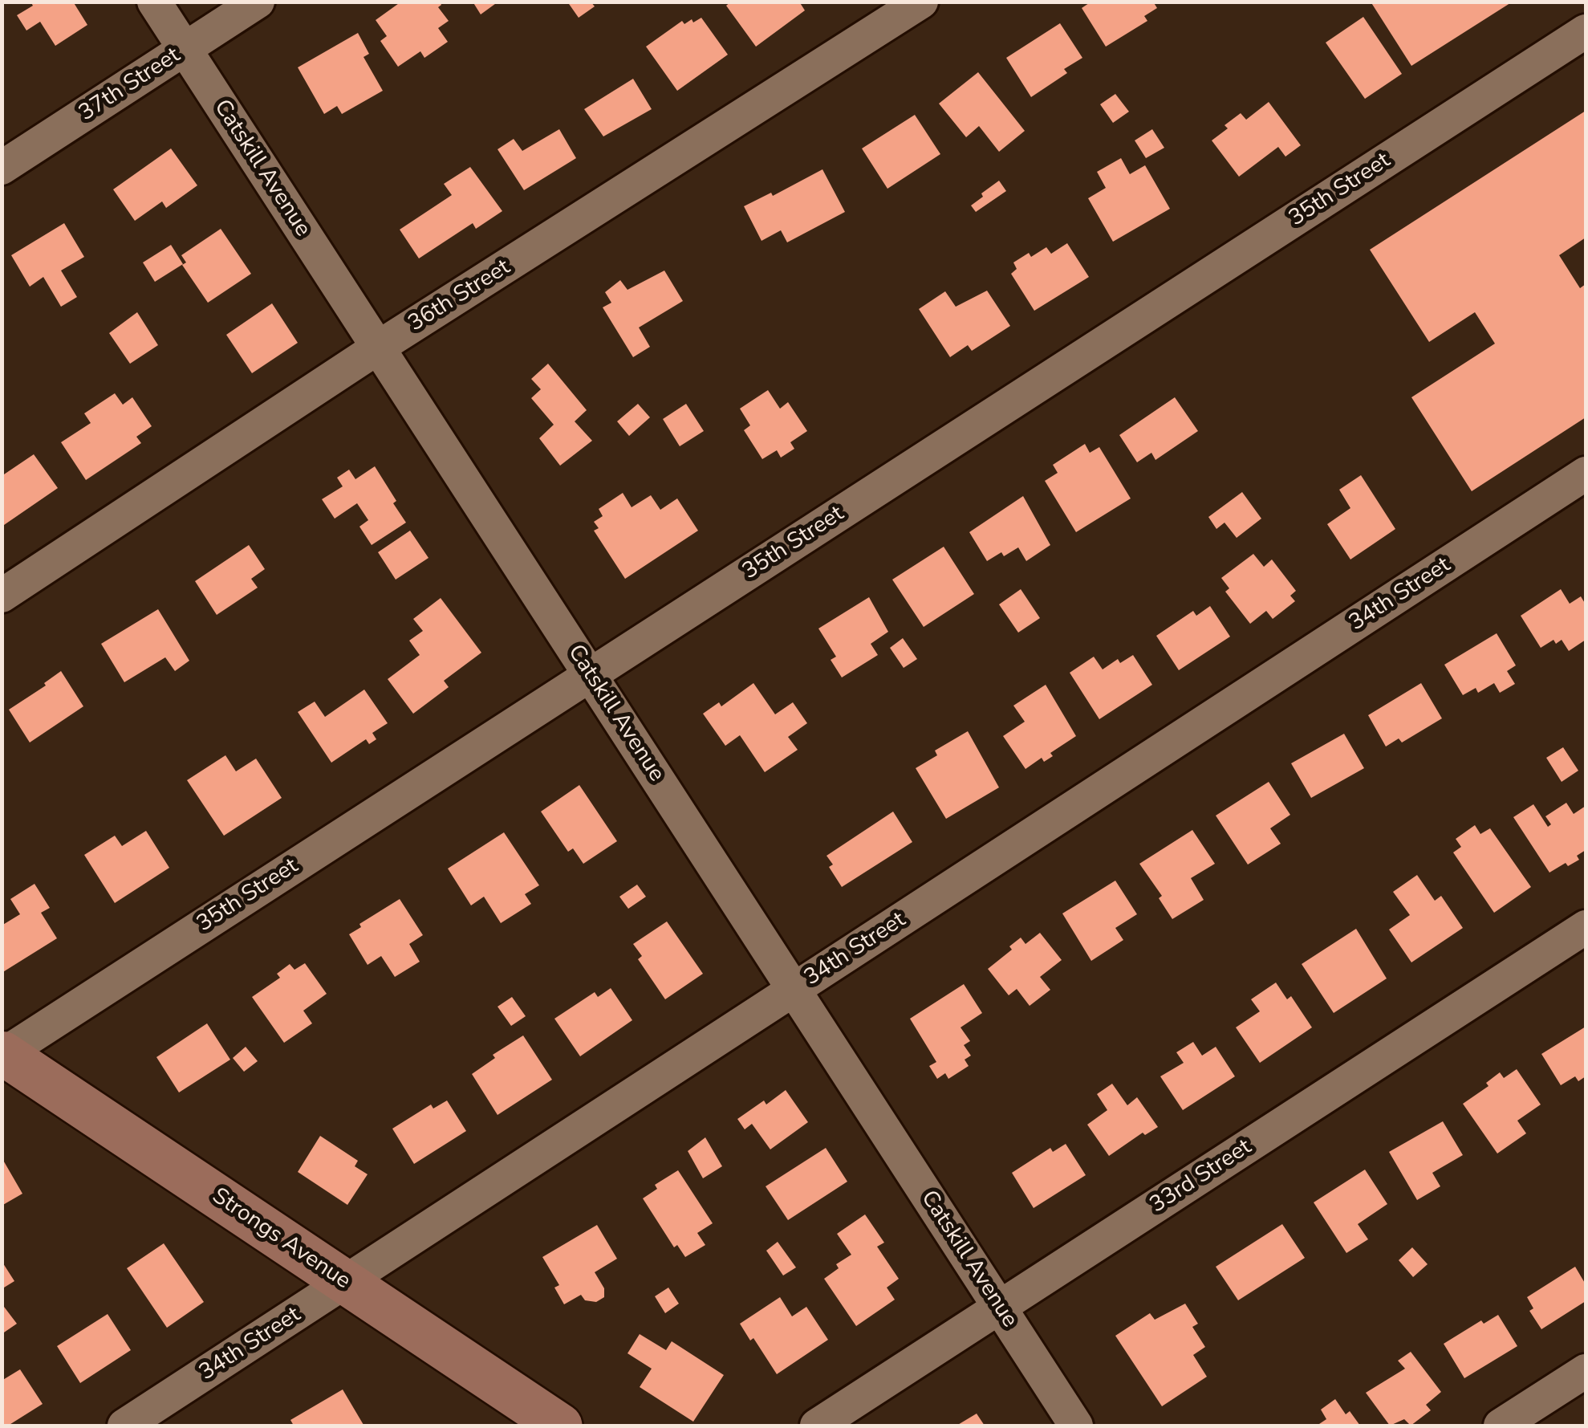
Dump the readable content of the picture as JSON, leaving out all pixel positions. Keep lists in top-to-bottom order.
{
  "streets": {
    "street": [
      "37th Street",
      "Catskill Avenue",
      "35th Street",
      "36th Street",
      "34th Street",
      "33rd Street",
      "Strongs Avenue"
    ]
  },
  "crossings": [
    ["37th Street", "Catskill Avenue"],
    ["Catskill Avenue", "35th Street"],
    ["Catskill Avenue", "36th Street"],
    ["Catskill Avenue", "34th Street"],
    ["Catskill Avenue", "33rd Street"],
    ["35th Street", "Strongs Avenue"],
    ["34th Street", "Strongs Avenue"]
  ]
}
